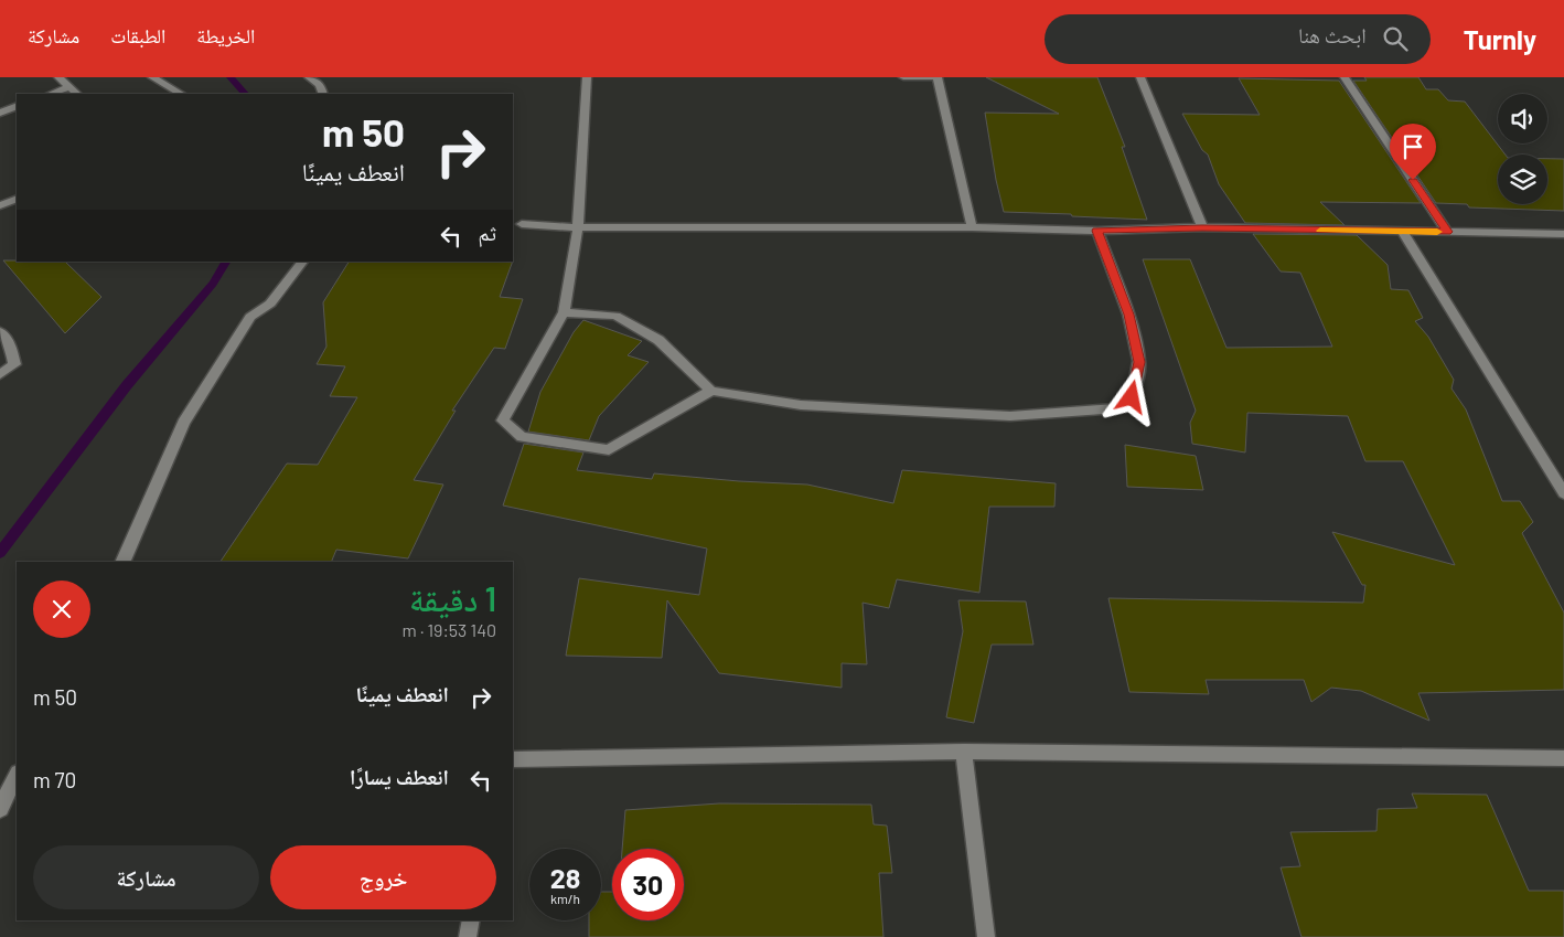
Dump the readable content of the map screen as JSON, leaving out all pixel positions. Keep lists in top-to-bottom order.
{
  "page": {
    "header": "Turnly",
    "search": "ابحث هنا",
    "nav": ["الخريطة", "الطبقات", "مشاركة"],
    "turn": ["50 m", "انعطف يمينًا"],
    "then": "ثم",
    "heading": ["1 دقيقة", "140 m · 19:53"],
    "list": [
      {
        "name": "انعطف يمينًا",
        "value": "50 m"
      },
      {
        "name": "انعطف يسارًا",
        "value": "70 m"
      }
    ],
    "buttons": ["خروج", "مشاركة"],
    "speed": "28 km/h",
    "limit": "30"
  }
}
